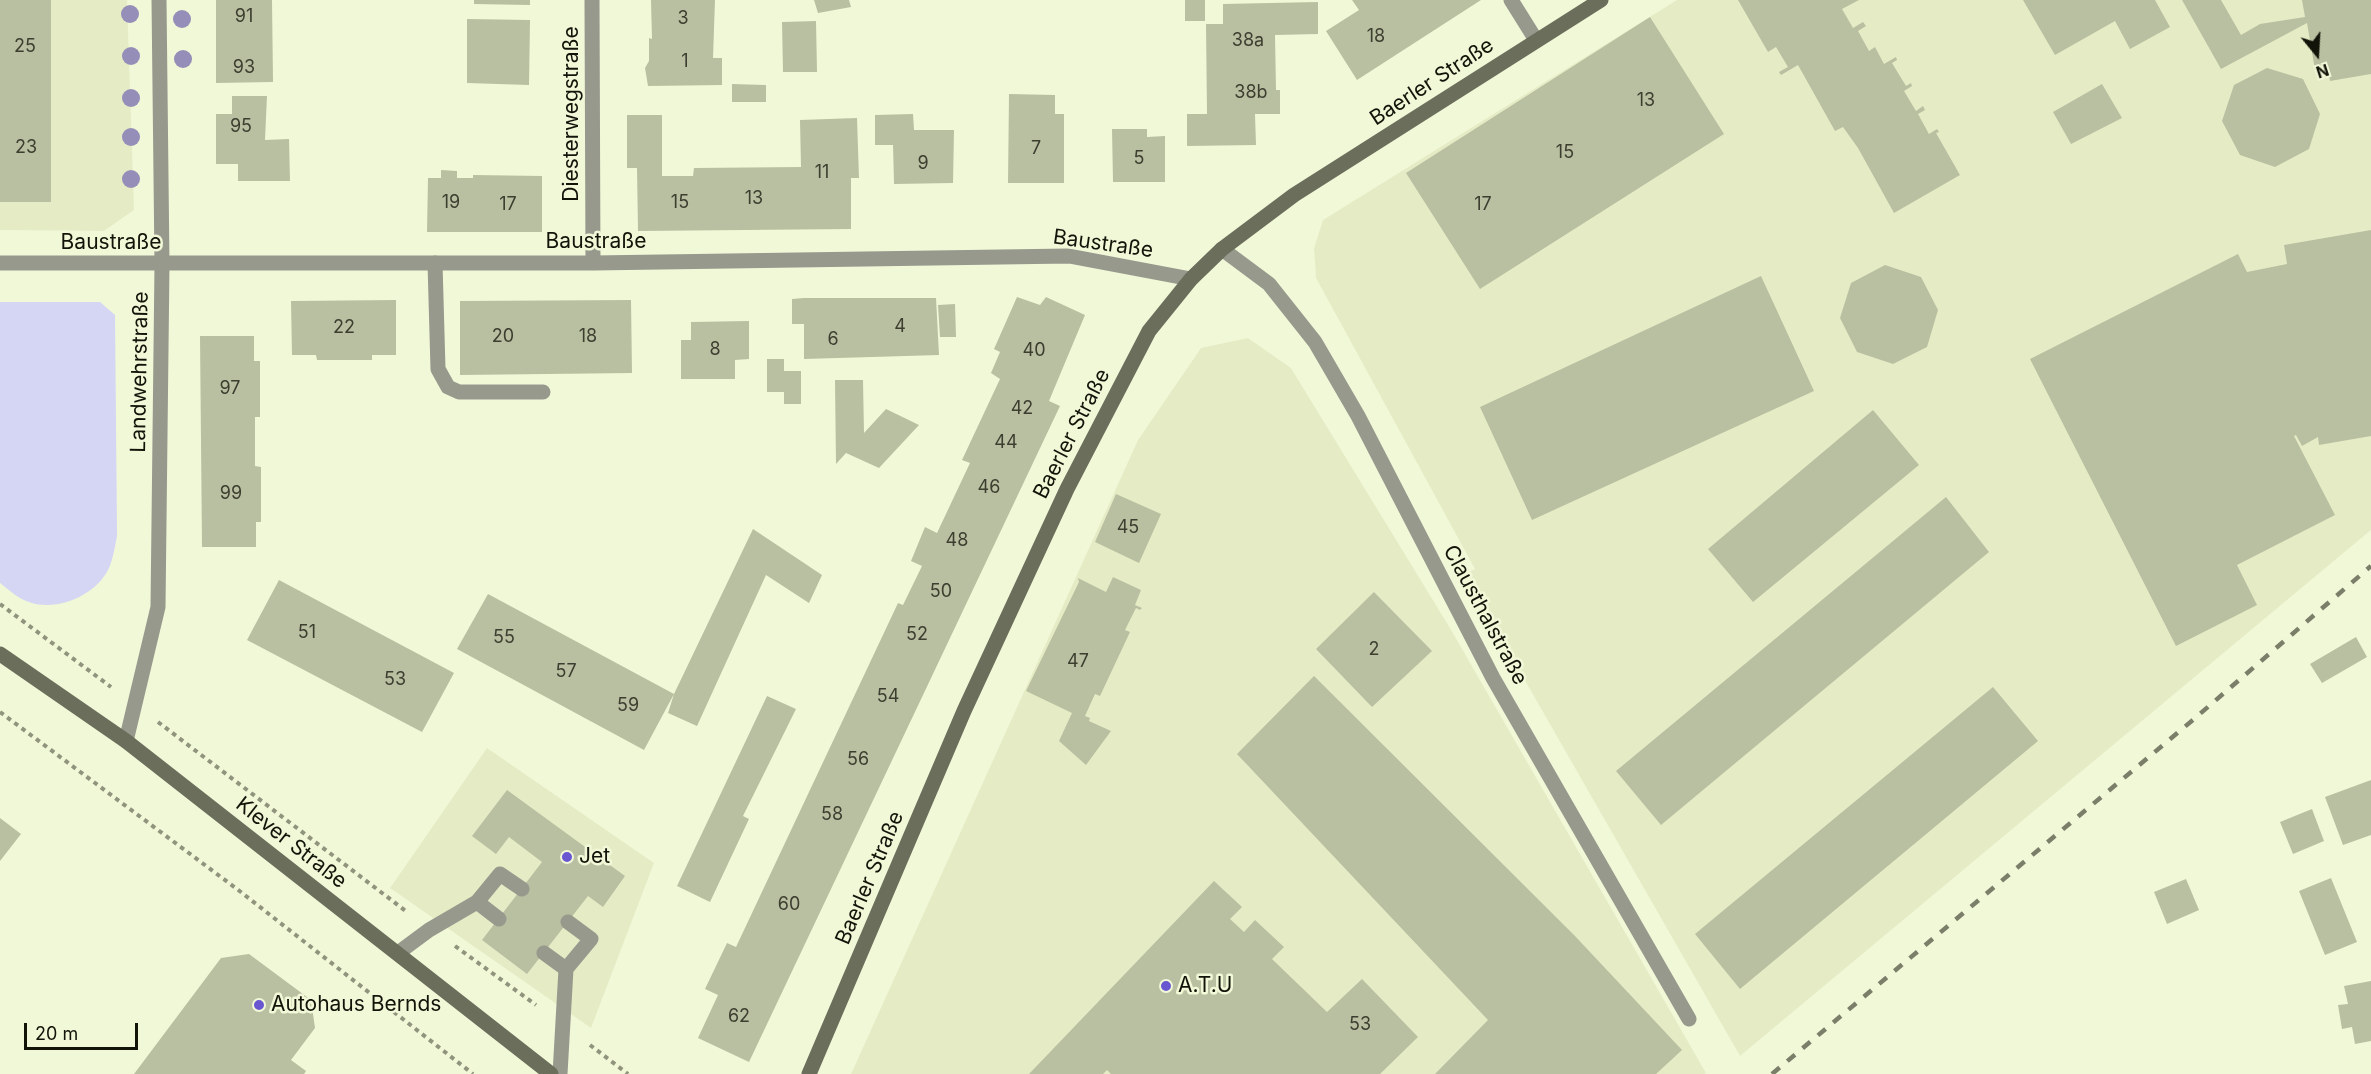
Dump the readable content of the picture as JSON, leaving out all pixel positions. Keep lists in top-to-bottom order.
{
  "streets": {
    "main road": ["Baerler Straße", "Klever Straße"],
    "street": [
      "Diesterwegstraße",
      "Baustraße",
      "Landwehrstraße",
      "Clausthalstraße"
    ]
  },
  "crossings": [
    ["Baerler Straße", "Baustraße"],
    ["Baerler Straße", "Clausthalstraße"],
    ["Diesterwegstraße", "Baustraße"],
    ["Baustraße", "Landwehrstraße"],
    ["Landwehrstraße", "Klever Straße"]
  ],
  "places": ["Jet", "A.T.U", "Autohaus Bernds"],
  "house_numbers": [
    "91",
    "3",
    "18",
    "38a",
    "25",
    "1",
    "93",
    "38b",
    "13",
    "95",
    "23",
    "7",
    "15",
    "5",
    "9",
    "11",
    "13",
    "19",
    "15",
    "17",
    "17",
    "4",
    "22",
    "20",
    "18",
    "6",
    "8",
    "40",
    "97",
    "42",
    "44",
    "46",
    "99",
    "45",
    "48",
    "50",
    "51",
    "52",
    "55",
    "2",
    "47",
    "57",
    "53",
    "54",
    "59",
    "56",
    "58",
    "60",
    "62",
    "53"
  ],
  "scale_bar": "20 m",
  "north": "bottom"
}
